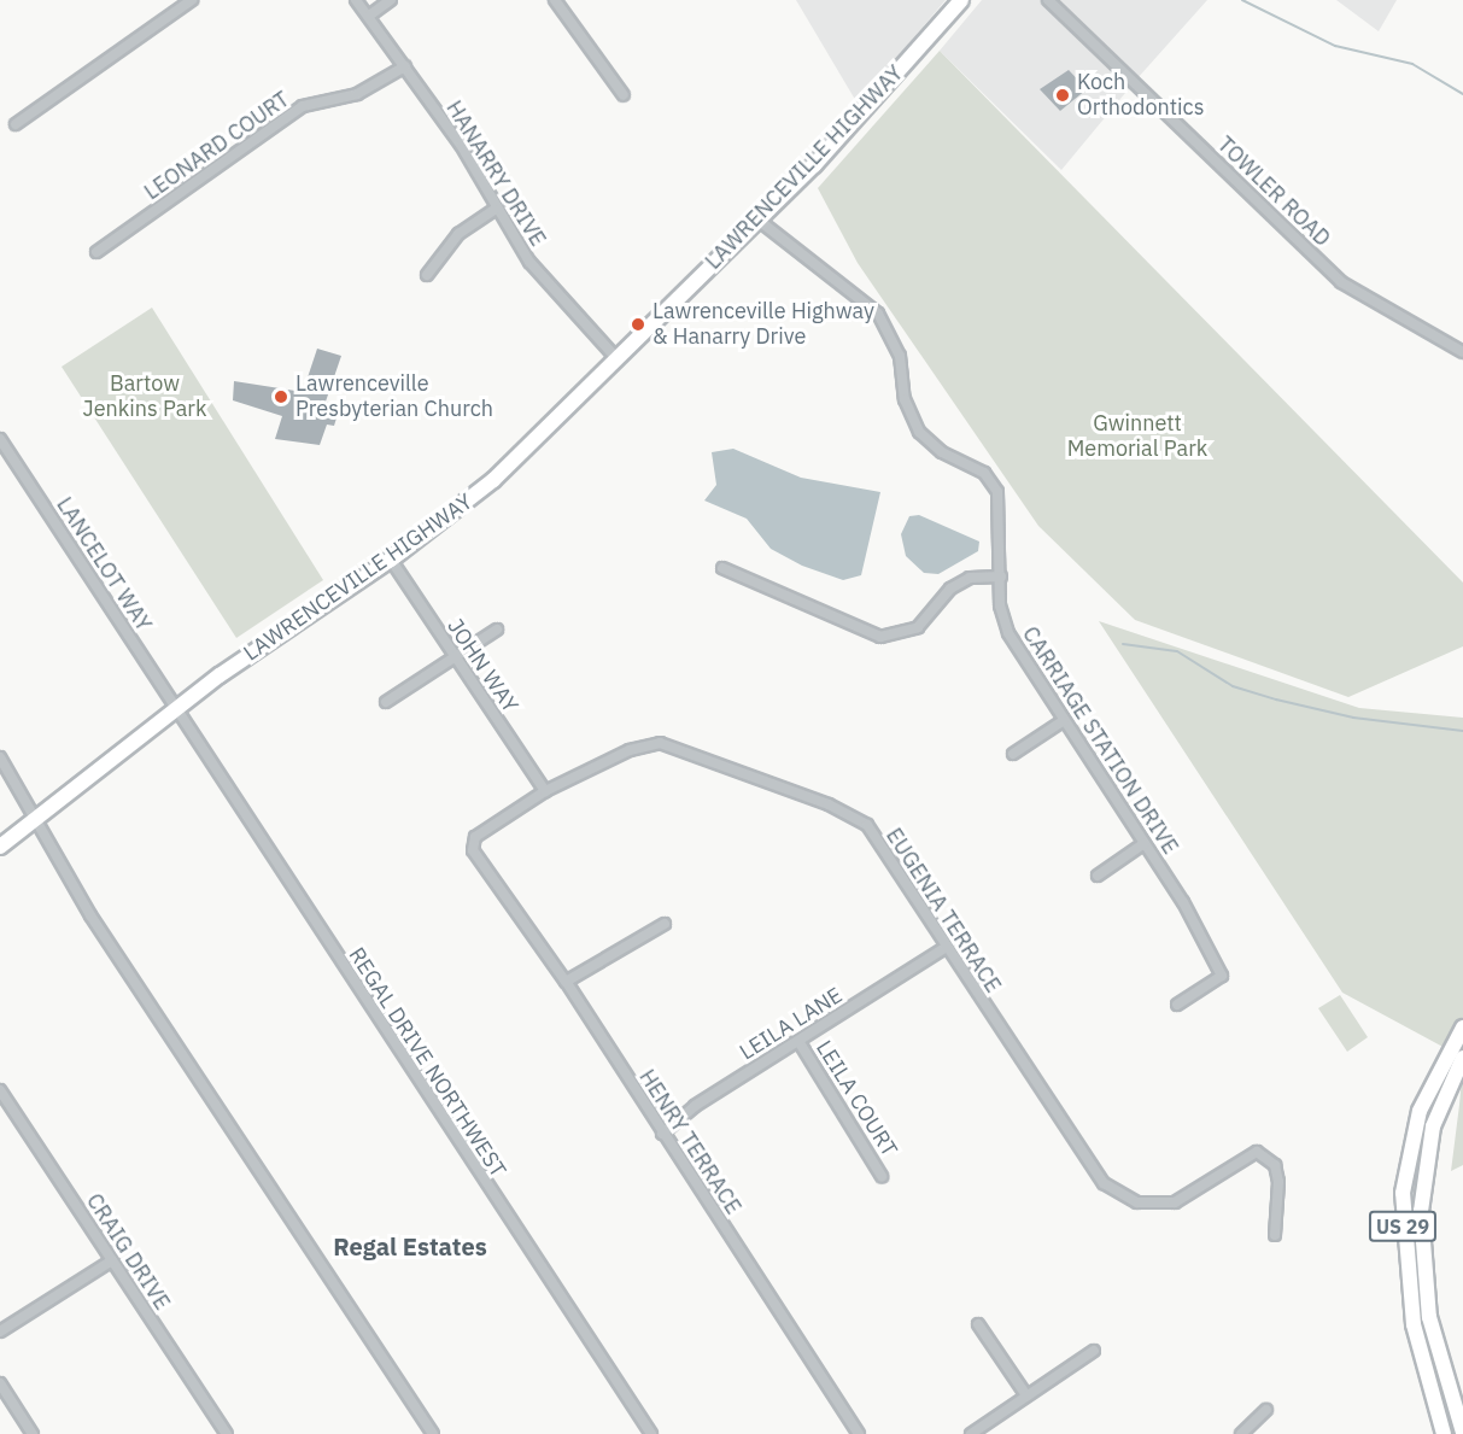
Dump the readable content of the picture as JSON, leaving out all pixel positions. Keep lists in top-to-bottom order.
{
  "streets": {
    "main road": ["LAWRENCEVILLE HIGHWAY", "US 29"],
    "street": [
      "LEONARD COURT",
      "HANARRY DRIVE",
      "TOWLER ROAD",
      "LANCELOT WAY",
      "JOHN WAY",
      "CARRIAGE STATION DRIVE",
      "EUGENIA TERRACE",
      "LEILA LANE",
      "REGAL DRIVE NORTHWEST",
      "LEILA COURT",
      "HENRY TERRACE",
      "CRAIG DRIVE"
    ]
  },
  "crossings": [
    ["LEONARD COURT", "HANARRY DRIVE"],
    ["LAWRENCEVILLE HIGHWAY", "HANARRY DRIVE"],
    ["LAWRENCEVILLE HIGHWAY", "LANCELOT WAY"],
    ["LAWRENCEVILLE HIGHWAY", "JOHN WAY"],
    ["LAWRENCEVILLE HIGHWAY", "CARRIAGE STATION DRIVE"],
    ["LAWRENCEVILLE HIGHWAY", "REGAL DRIVE NORTHWEST"],
    ["LANCELOT WAY", "REGAL DRIVE NORTHWEST"],
    ["JOHN WAY", "EUGENIA TERRACE"],
    ["EUGENIA TERRACE", "LEILA LANE"],
    ["EUGENIA TERRACE", "HENRY TERRACE"],
    ["LEILA LANE", "LEILA COURT"],
    ["LEILA LANE", "HENRY TERRACE"]
  ],
  "districts": ["Regal Estates"],
  "parks": ["Bartow Jenkins Park", "Gwinnett Memorial Park"],
  "places": ["Koch Orthodontics", "Lawrenceville Highway & Hanarry Drive", "Lawrenceville Presbyterian Church"]
}
